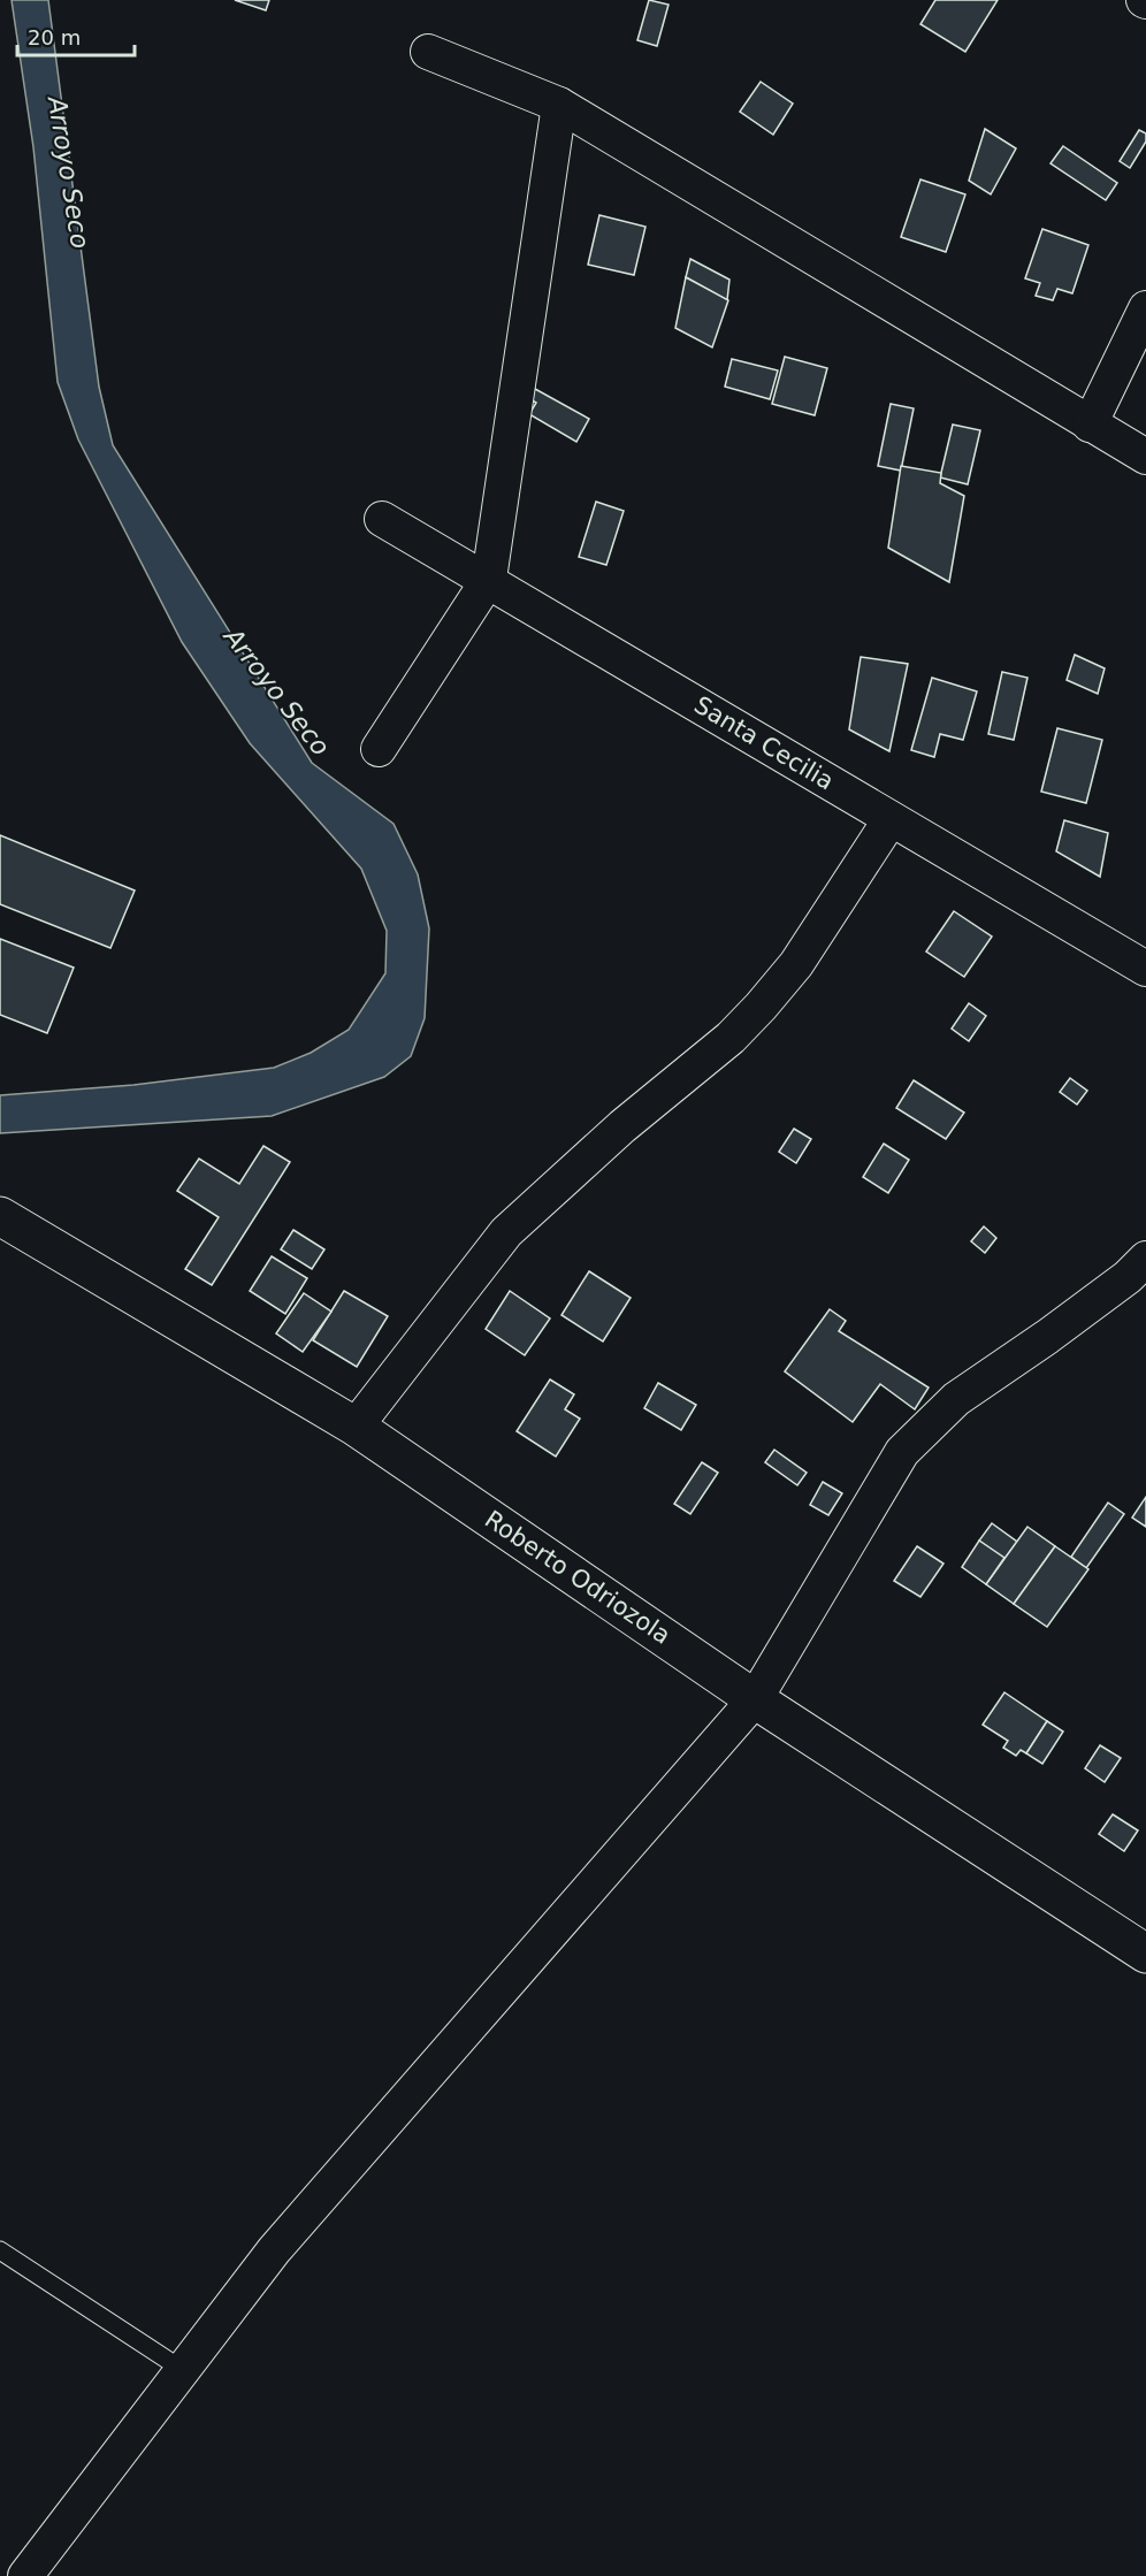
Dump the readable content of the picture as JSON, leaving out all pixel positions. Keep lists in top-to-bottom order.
{
  "streets": {
    "street": ["Santa Cecilia", "Roberto Odriozola"]
  },
  "water": ["Arroyo Seco"],
  "scale_bar": "20 m"
}
